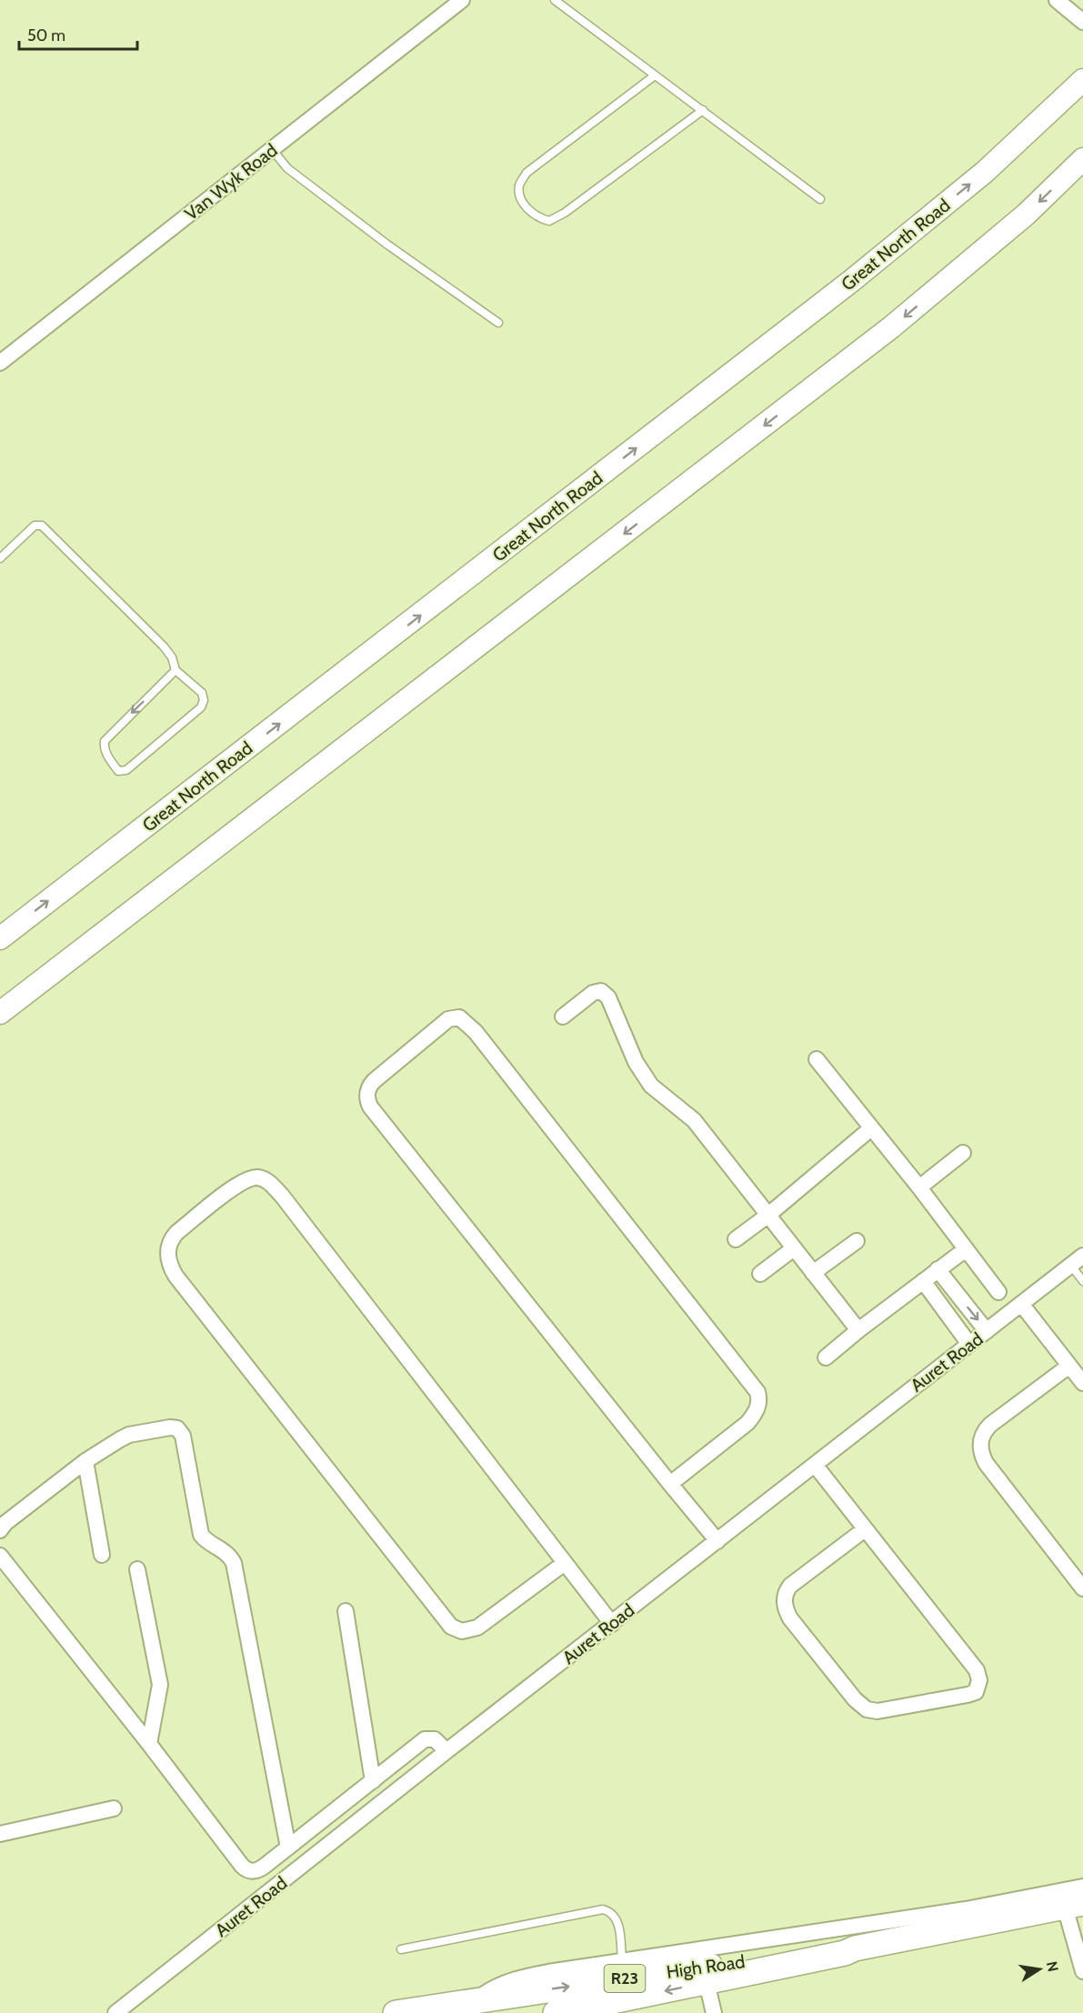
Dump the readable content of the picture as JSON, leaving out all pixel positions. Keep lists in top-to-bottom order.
{
  "streets": {
    "main road": ["Great North Road", "High Road", "R23"],
    "street": ["Van Wyk Road", "Auret Road"]
  },
  "scale_bar": "50 m",
  "north": "right"
}
